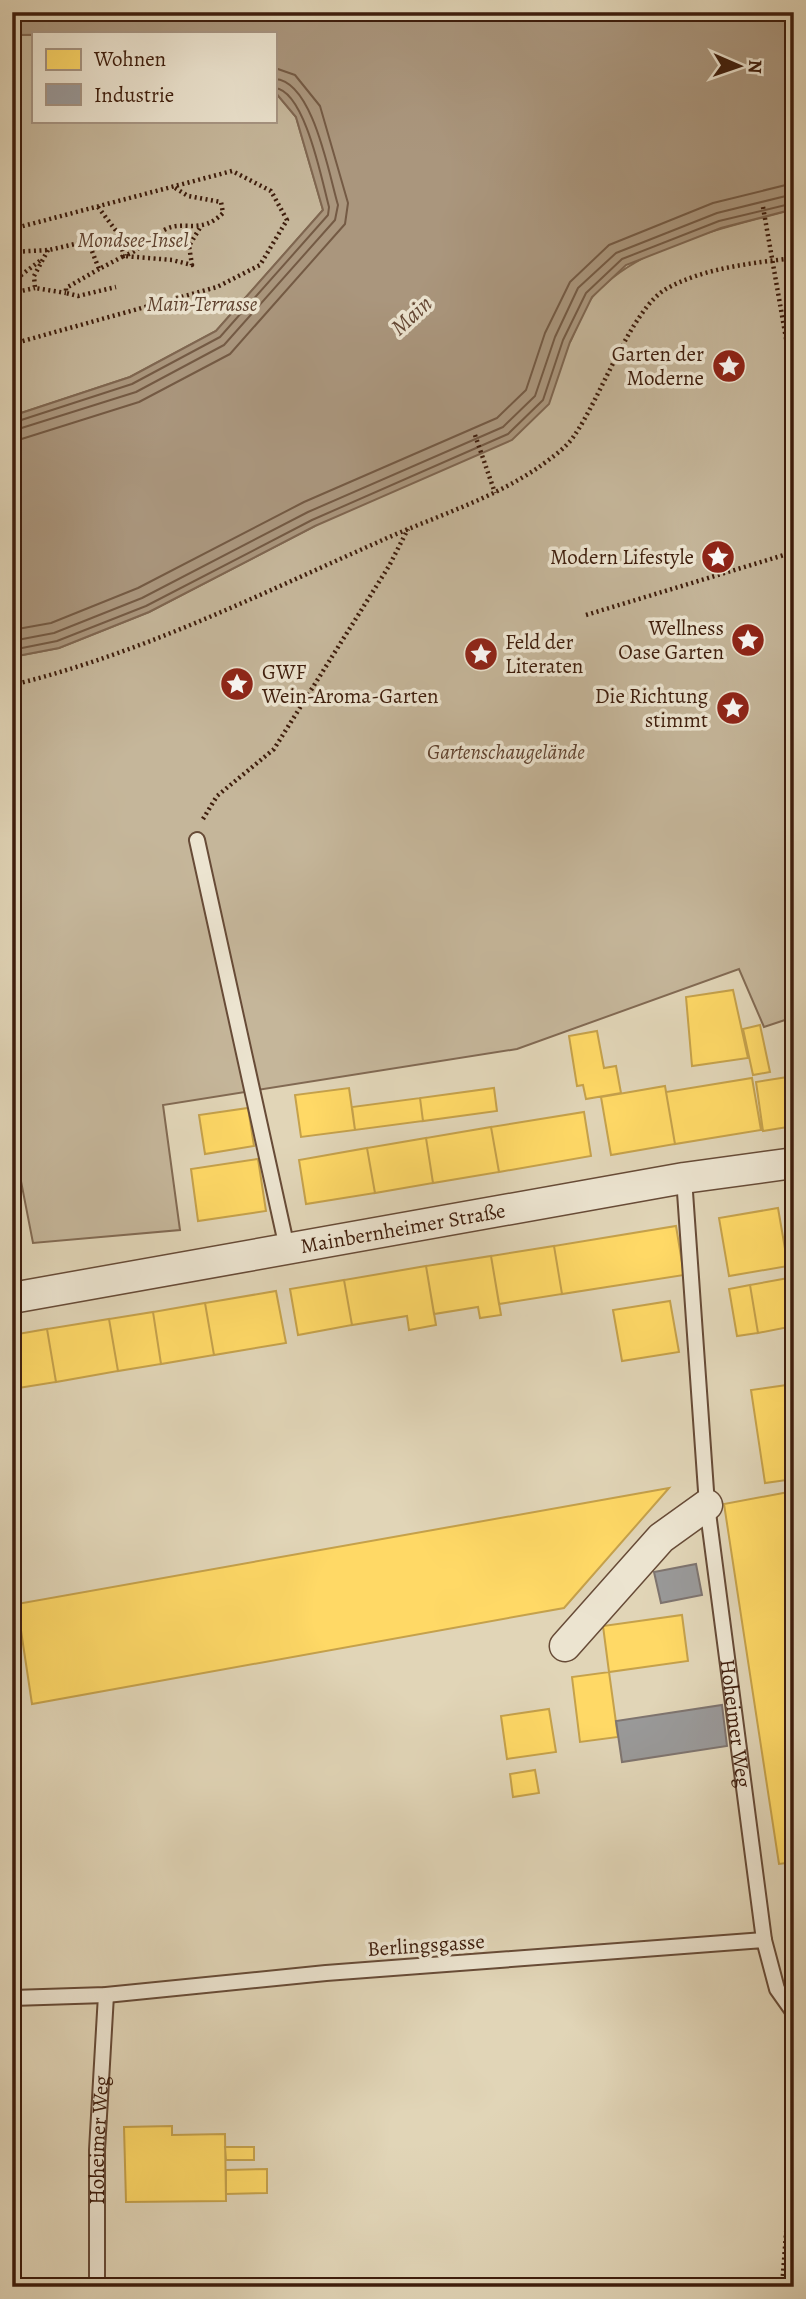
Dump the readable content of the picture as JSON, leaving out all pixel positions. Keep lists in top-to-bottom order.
{
  "streets": {
    "street": ["Mainbernheimer Straße"],
    "lane": ["Hoheimer Weg", "Berlingsgasse"]
  },
  "crossings": [
    ["Mainbernheimer Straße", "Hoheimer Weg"],
    ["Hoheimer Weg", "Berlingsgasse"]
  ],
  "water": ["Main"],
  "parks": ["Mondsee-Insel", "Main-Terrasse", "Gartenschaugelände"],
  "places": {
    "place": [
      "Garten der Moderne",
      "Modern Lifestyle",
      "Wellness Oase Garten",
      "Feld der Literaten",
      "GWF Wein-Aroma-Garten",
      "Die Richtung stimmt"
    ]
  },
  "legend": ["Wohnen", "Industrie"],
  "north": "right"
}
